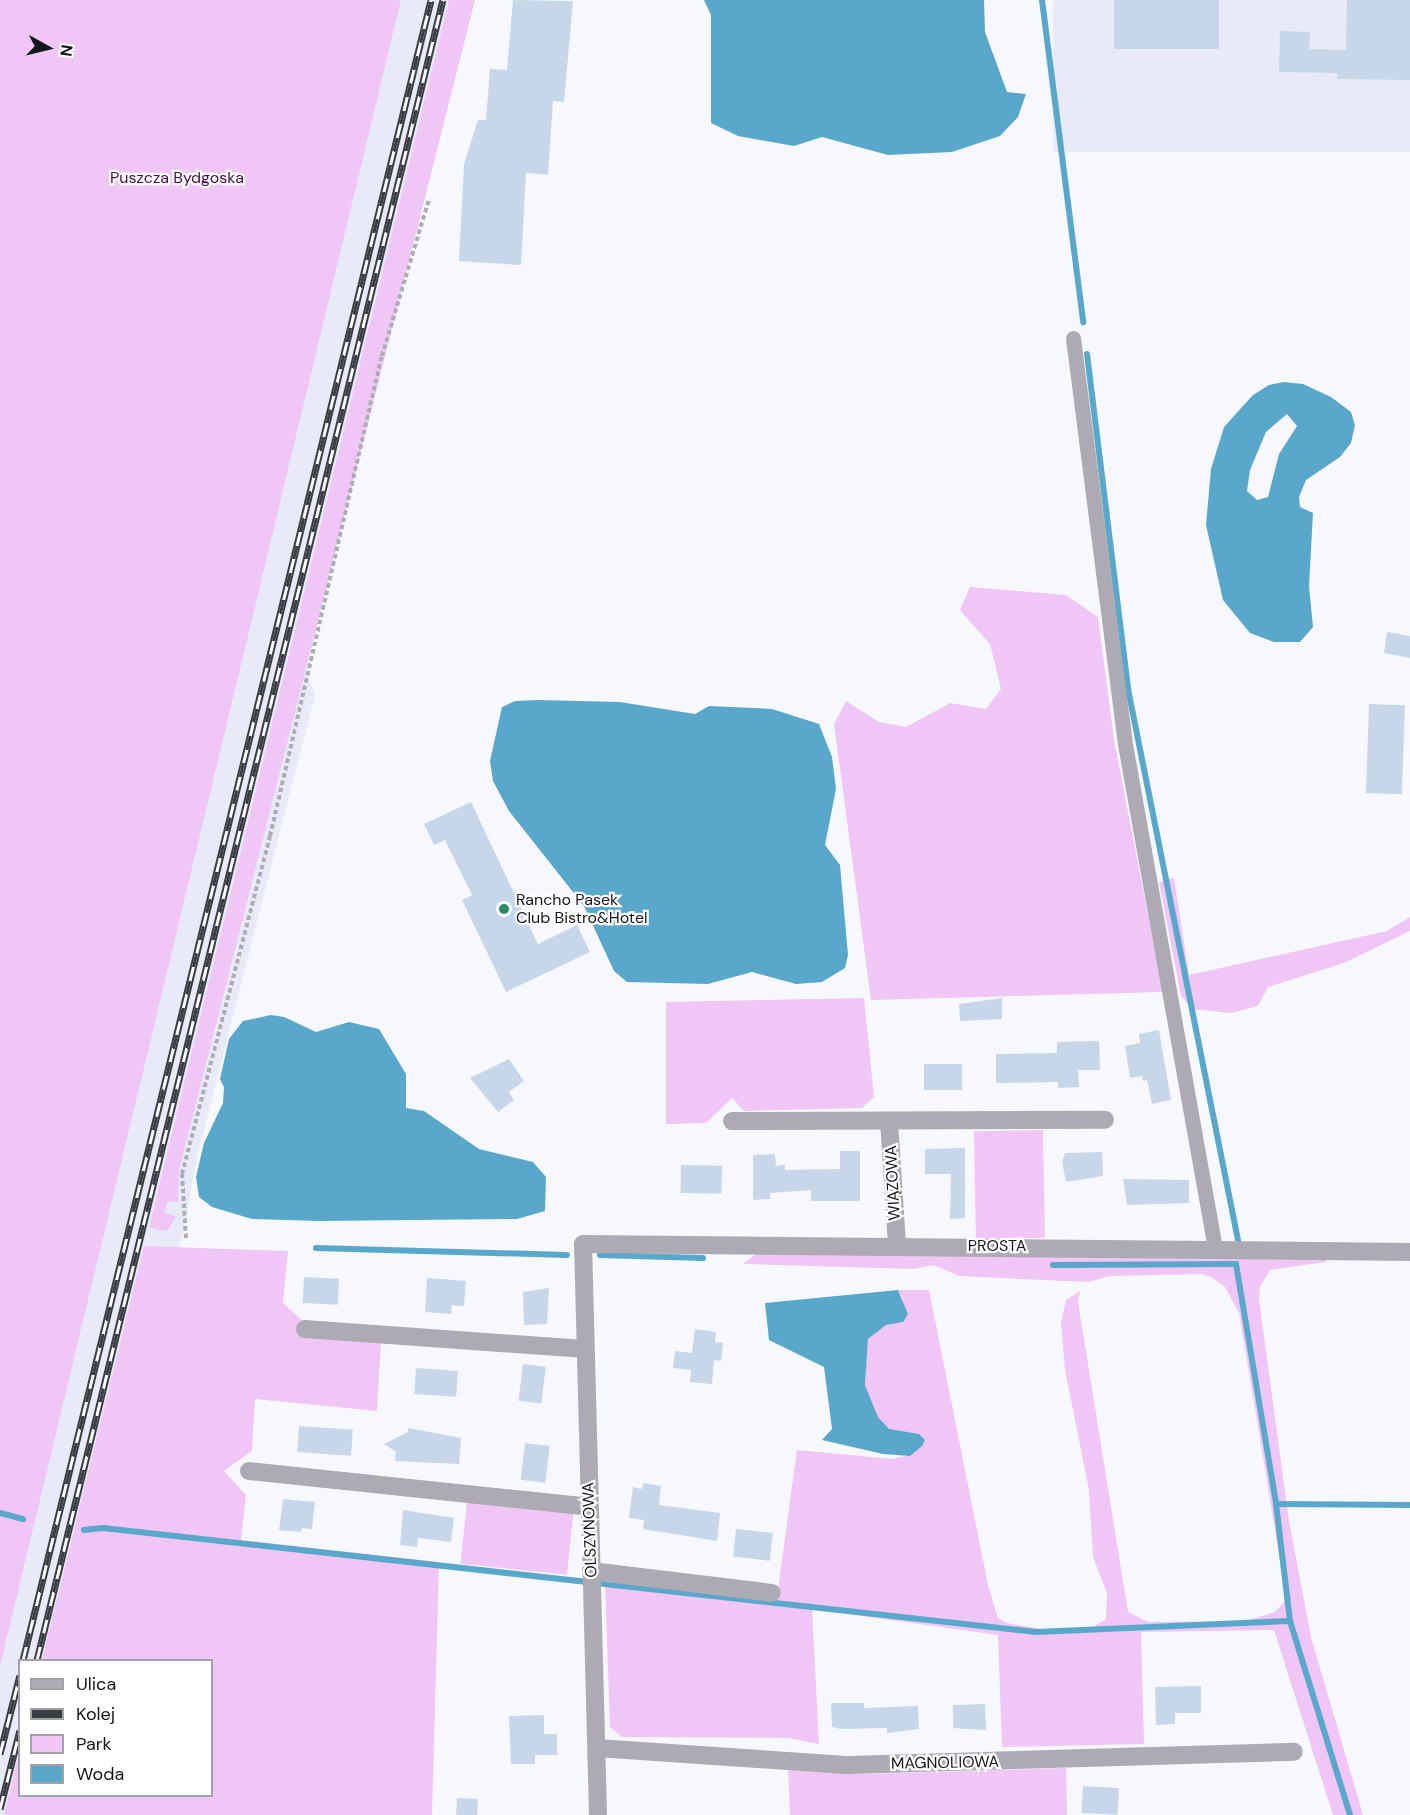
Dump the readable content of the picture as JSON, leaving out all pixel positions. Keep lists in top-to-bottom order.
{
  "streets": {
    "street": [
      "WIĄZOWA",
      "PROSTA",
      "OLSZYNOWA",
      "MAGNOLIOWA"
    ]
  },
  "crossings": [
    ["WIĄZOWA", "PROSTA"],
    ["PROSTA", "OLSZYNOWA"],
    ["OLSZYNOWA", "MAGNOLIOWA"]
  ],
  "parks": ["Puszcza Bydgoska"],
  "places": ["Rancho Pasek Club Bistro&Hotel"],
  "legend": [
    "Ulica",
    "Kolej",
    "Park",
    "Woda"
  ],
  "north": "right"
}
